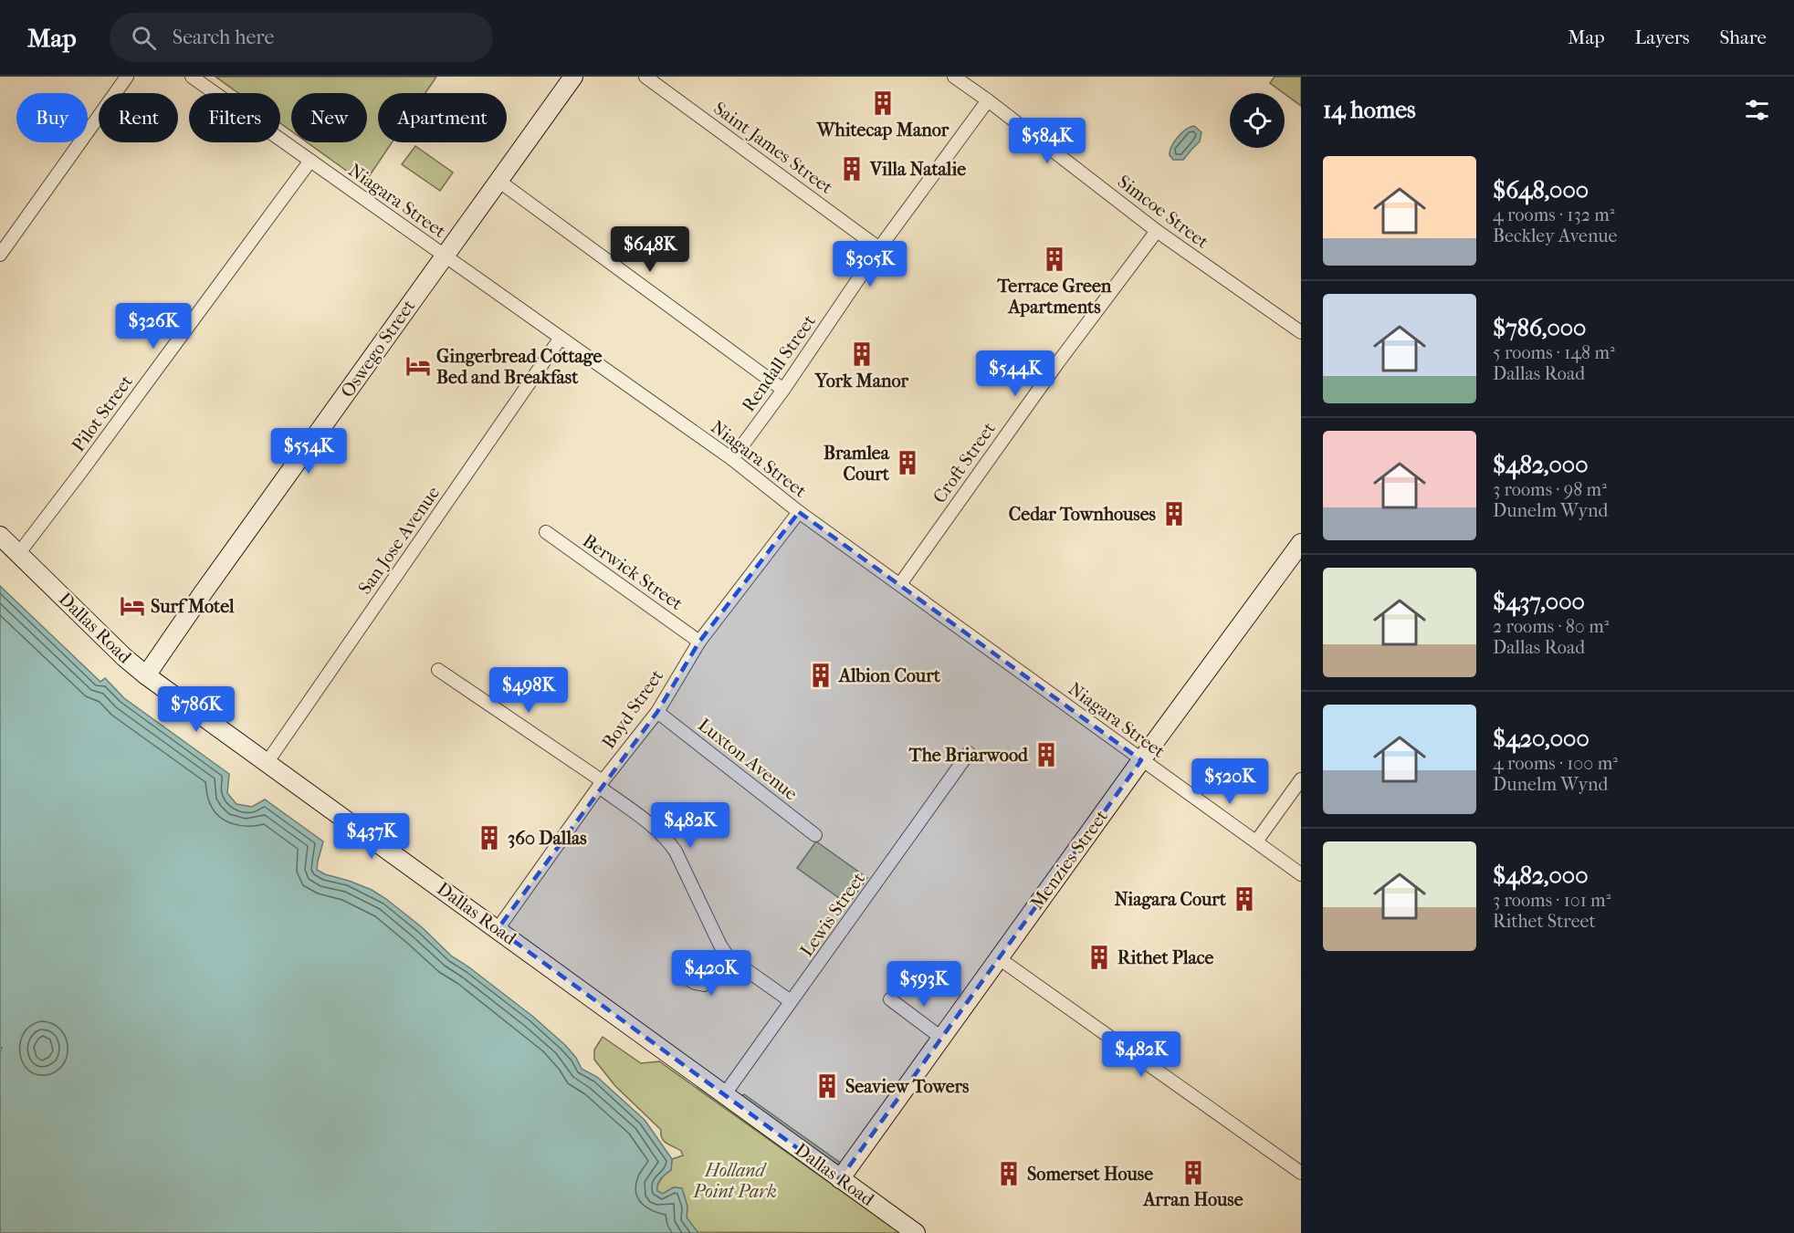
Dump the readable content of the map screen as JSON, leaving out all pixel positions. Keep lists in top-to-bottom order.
{
  "streets": {
    "street": [
      "Saint James Street",
      "Niagara Street",
      "Simcoe Street",
      "Oswego Street",
      "Rendall Street",
      "Pilot Street",
      "Croft Street",
      "San Jose Avenue",
      "Berwick Street",
      "Dallas Road",
      "Boyd Street",
      "Luxton Avenue",
      "Menzies Street",
      "Lewis Street"
    ]
  },
  "crossings": [
    ["Saint James Street", "Rendall Street"],
    ["Niagara Street", "Oswego Street"],
    ["Niagara Street", "Rendall Street"],
    ["Niagara Street", "Pilot Street"],
    ["Niagara Street", "Croft Street"],
    ["Niagara Street", "San Jose Avenue"],
    ["Niagara Street", "Boyd Street"],
    ["Niagara Street", "Menzies Street"],
    ["Simcoe Street", "Rendall Street"],
    ["Simcoe Street", "Croft Street"],
    ["Oswego Street", "Dallas Road"],
    ["Pilot Street", "Dallas Road"],
    ["San Jose Avenue", "Dallas Road"],
    ["Berwick Street", "Boyd Street"],
    ["Dallas Road", "Boyd Street"],
    ["Dallas Road", "Menzies Street"],
    ["Dallas Road", "Lewis Street"],
    ["Boyd Street", "Luxton Avenue"]
  ],
  "parks": ["Holland Point Park"],
  "places": {
    "building": [
      "Whitecap Manor",
      "Villa Natalie",
      "Terrace Green Apartments",
      "York Manor",
      "Bramlea Court",
      "Cedar Townhouses",
      "Albion Court",
      "The Briarwood",
      "360 Dallas",
      "Niagara Court",
      "Rithet Place",
      "Seaview Towers",
      "Arran House",
      "Somerset House"
    ],
    "hotel": ["Gingerbread Cottage Bed and Breakfast", "Surf Motel"]
  },
  "page": {
    "header": "Map",
    "search": "Search here",
    "nav": ["Map", "Layers", "Share"],
    "heading": "14 homes",
    "chip": [
      "Buy",
      "Rent",
      "Filters",
      "New",
      "Apartment"
    ],
    "price": [
      "$584K",
      "$648K",
      "$305K",
      "$326K",
      "$544K",
      "$554K",
      "$498K",
      "$786K",
      "$520K",
      "$482K",
      "$437K",
      "$420K",
      "$593K",
      "$482K"
    ],
    "list": [
      {
        "name": "$648,000",
        "note": "4 rooms · 132 m² · Beckley Avenue"
      },
      {
        "name": "$786,000",
        "note": "5 rooms · 148 m² · Dallas Road"
      },
      {
        "name": "$482,000",
        "note": "3 rooms · 98 m² · Dunelm Wynd"
      },
      {
        "name": "$437,000",
        "note": "2 rooms · 80 m² · Dallas Road"
      },
      {
        "name": "$420,000",
        "note": "4 rooms · 100 m² · Dunelm Wynd"
      },
      {
        "name": "$482,000",
        "note": "3 rooms · 101 m² · Rithet Street"
      }
    ]
  }
}
